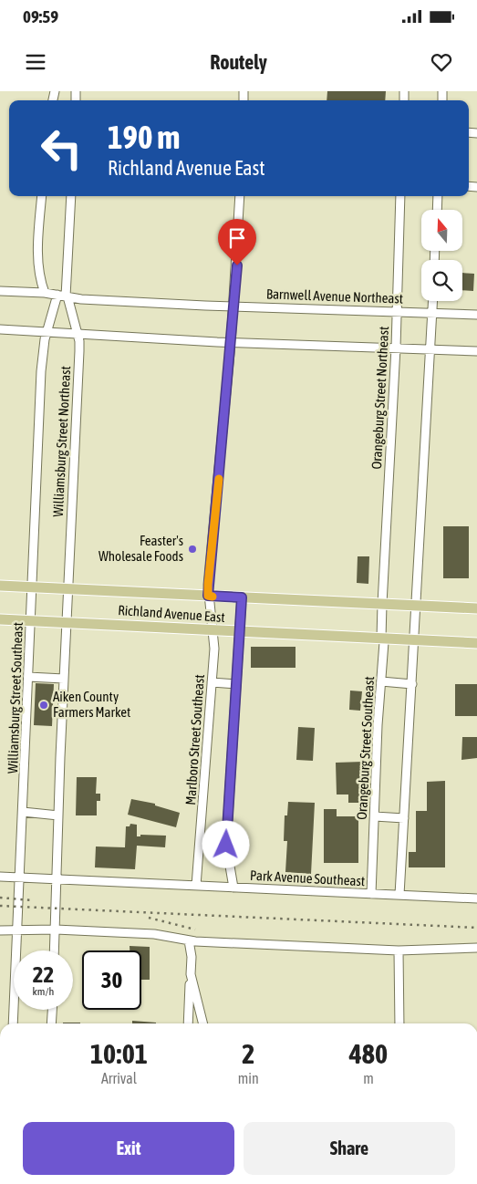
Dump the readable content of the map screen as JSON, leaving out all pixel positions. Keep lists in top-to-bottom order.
{
  "streets": {
    "main road": ["Richland Avenue East"],
    "street": [
      "Barnwell Avenue Northeast",
      "Orangeburg Street Northeast",
      "Williamsburg Street Northeast",
      "Williamsburg Street Southeast",
      "Marlboro Street Southeast",
      "Orangeburg Street Southeast",
      "Park Avenue Southeast"
    ]
  },
  "crossings": [
    ["Barnwell Avenue Northeast", "Orangeburg Street Northeast"],
    ["Barnwell Avenue Northeast", "Williamsburg Street Northeast"],
    ["Barnwell Avenue Northeast", "Marlboro Street Southeast"],
    ["Orangeburg Street Northeast", "Richland Avenue East"],
    ["Orangeburg Street Northeast", "Orangeburg Street Southeast"],
    ["Williamsburg Street Northeast", "Richland Avenue East"],
    ["Williamsburg Street Northeast", "Williamsburg Street Southeast"],
    ["Richland Avenue East", "Williamsburg Street Southeast"],
    ["Richland Avenue East", "Marlboro Street Southeast"],
    ["Richland Avenue East", "Orangeburg Street Southeast"],
    ["Williamsburg Street Southeast", "Park Avenue Southeast"],
    ["Marlboro Street Southeast", "Park Avenue Southeast"],
    ["Orangeburg Street Southeast", "Park Avenue Southeast"]
  ],
  "places": ["Feaster's Wholesale Foods", "Aiken County Farmers Market"],
  "north": "top",
  "page": {
    "status": "09:59",
    "header": "Routely",
    "turn": ["190 m", "Richland Avenue East"],
    "speed": "22 km/h",
    "limit": "30",
    "eta": [
      "10:01",
      "Arrival",
      "2",
      "min",
      "480",
      "m"
    ],
    "buttons": ["Exit", "Share"]
  }
}
